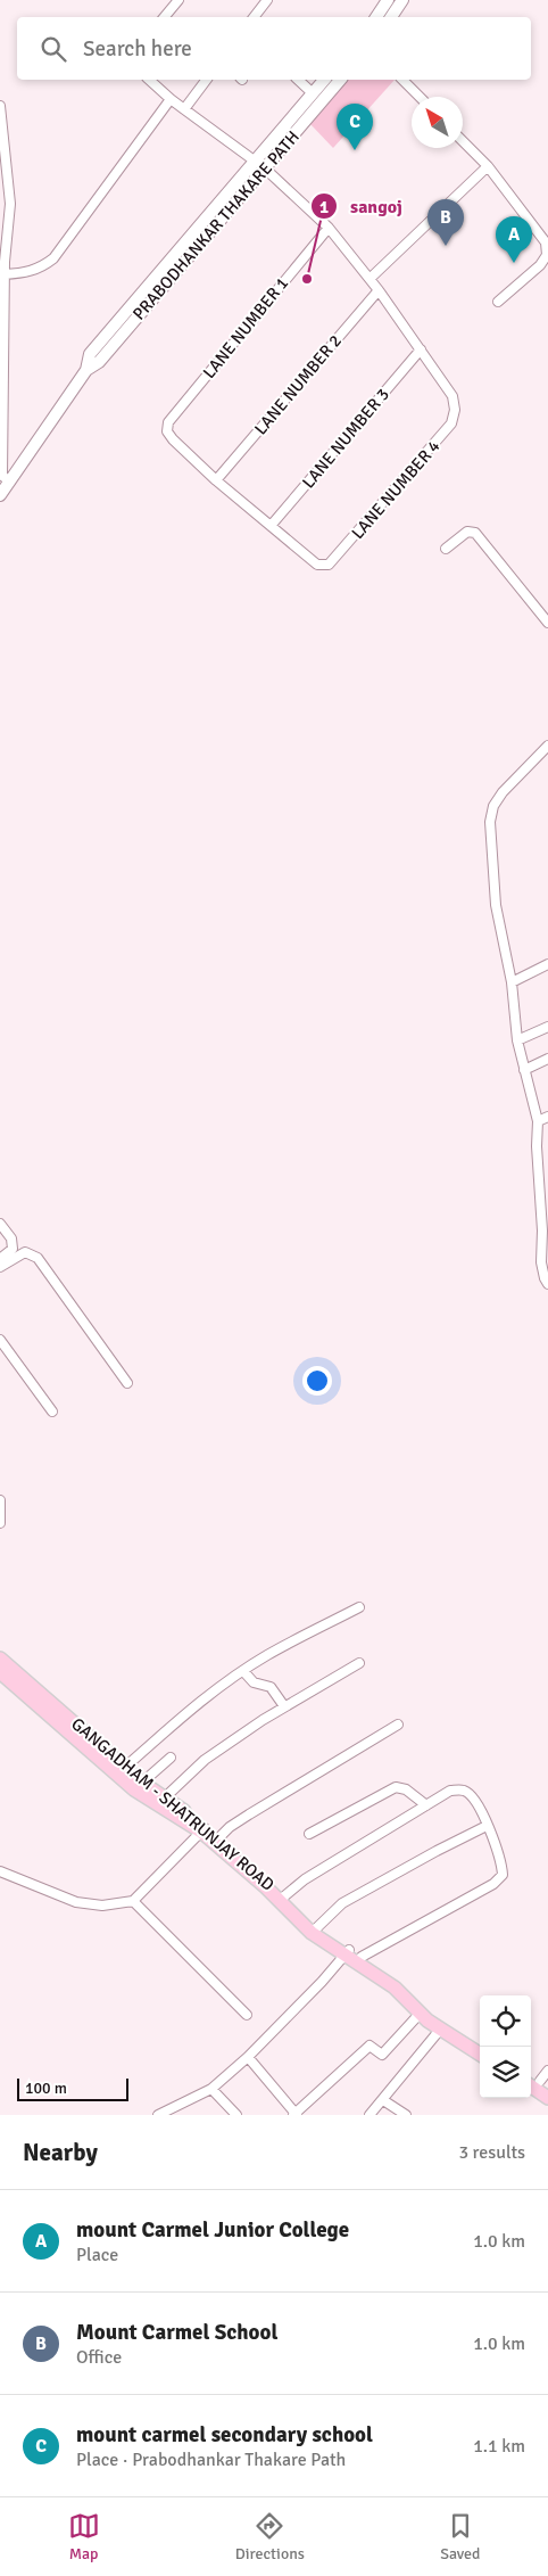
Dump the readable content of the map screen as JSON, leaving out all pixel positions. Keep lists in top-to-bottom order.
{
  "streets": {
    "main road": ["PRABODHANKAR THAKARE PATH", "GANGADHAM - SHATRUNJAY ROAD"],
    "street": [
      "LANE NUMBER 1",
      "LANE NUMBER 2",
      "LANE NUMBER 3",
      "LANE NUMBER 4"
    ]
  },
  "crossings": [
    ["LANE NUMBER 1", "LANE NUMBER 2"],
    ["LANE NUMBER 3", "LANE NUMBER 4"]
  ],
  "places": ["sangoj"],
  "scale_bar": "100 m",
  "north": "top left",
  "page": {
    "search": "Search here",
    "pins": ["C", "B", "A"],
    "scale": "100 m",
    "heading": ["Nearby", "3 results"],
    "list": [
      {
        "mark": "A",
        "name": "mount Carmel Junior College",
        "note": "Place",
        "value": "1.0 km"
      },
      {
        "mark": "B",
        "name": "Mount Carmel School",
        "note": "Office",
        "value": "1.0 km"
      },
      {
        "mark": "C",
        "name": "mount carmel secondary school",
        "note": "Place · Prabodhankar Thakare Path",
        "value": "1.1 km"
      }
    ],
    "nav": ["Map", "Directions", "Saved"]
  }
}
